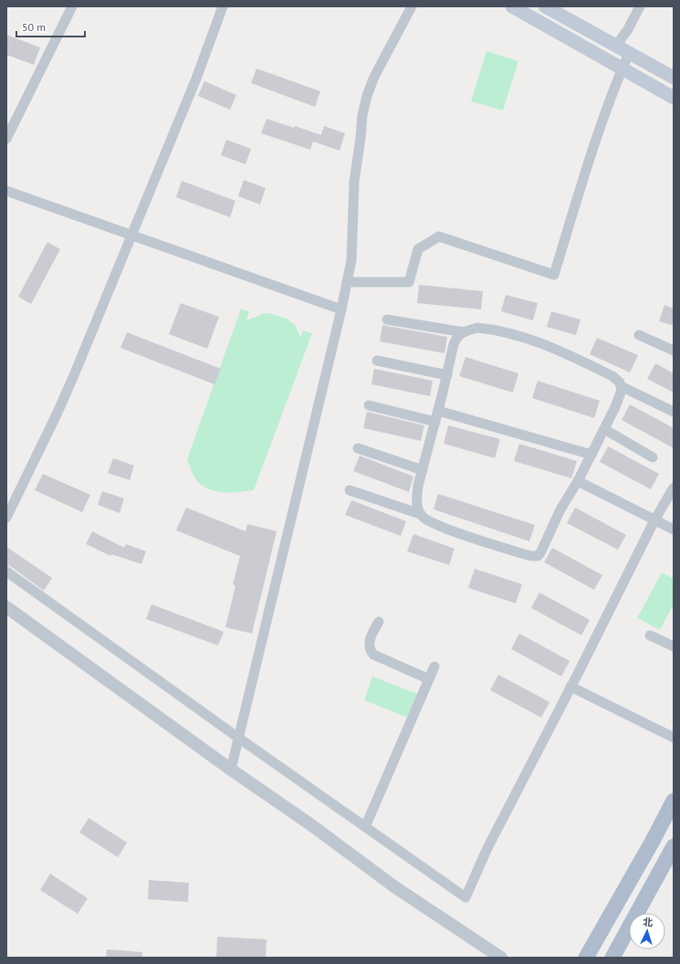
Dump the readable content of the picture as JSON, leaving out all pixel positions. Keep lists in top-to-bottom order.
{
  "scale_bar": "50 m",
  "north": "top"
}
